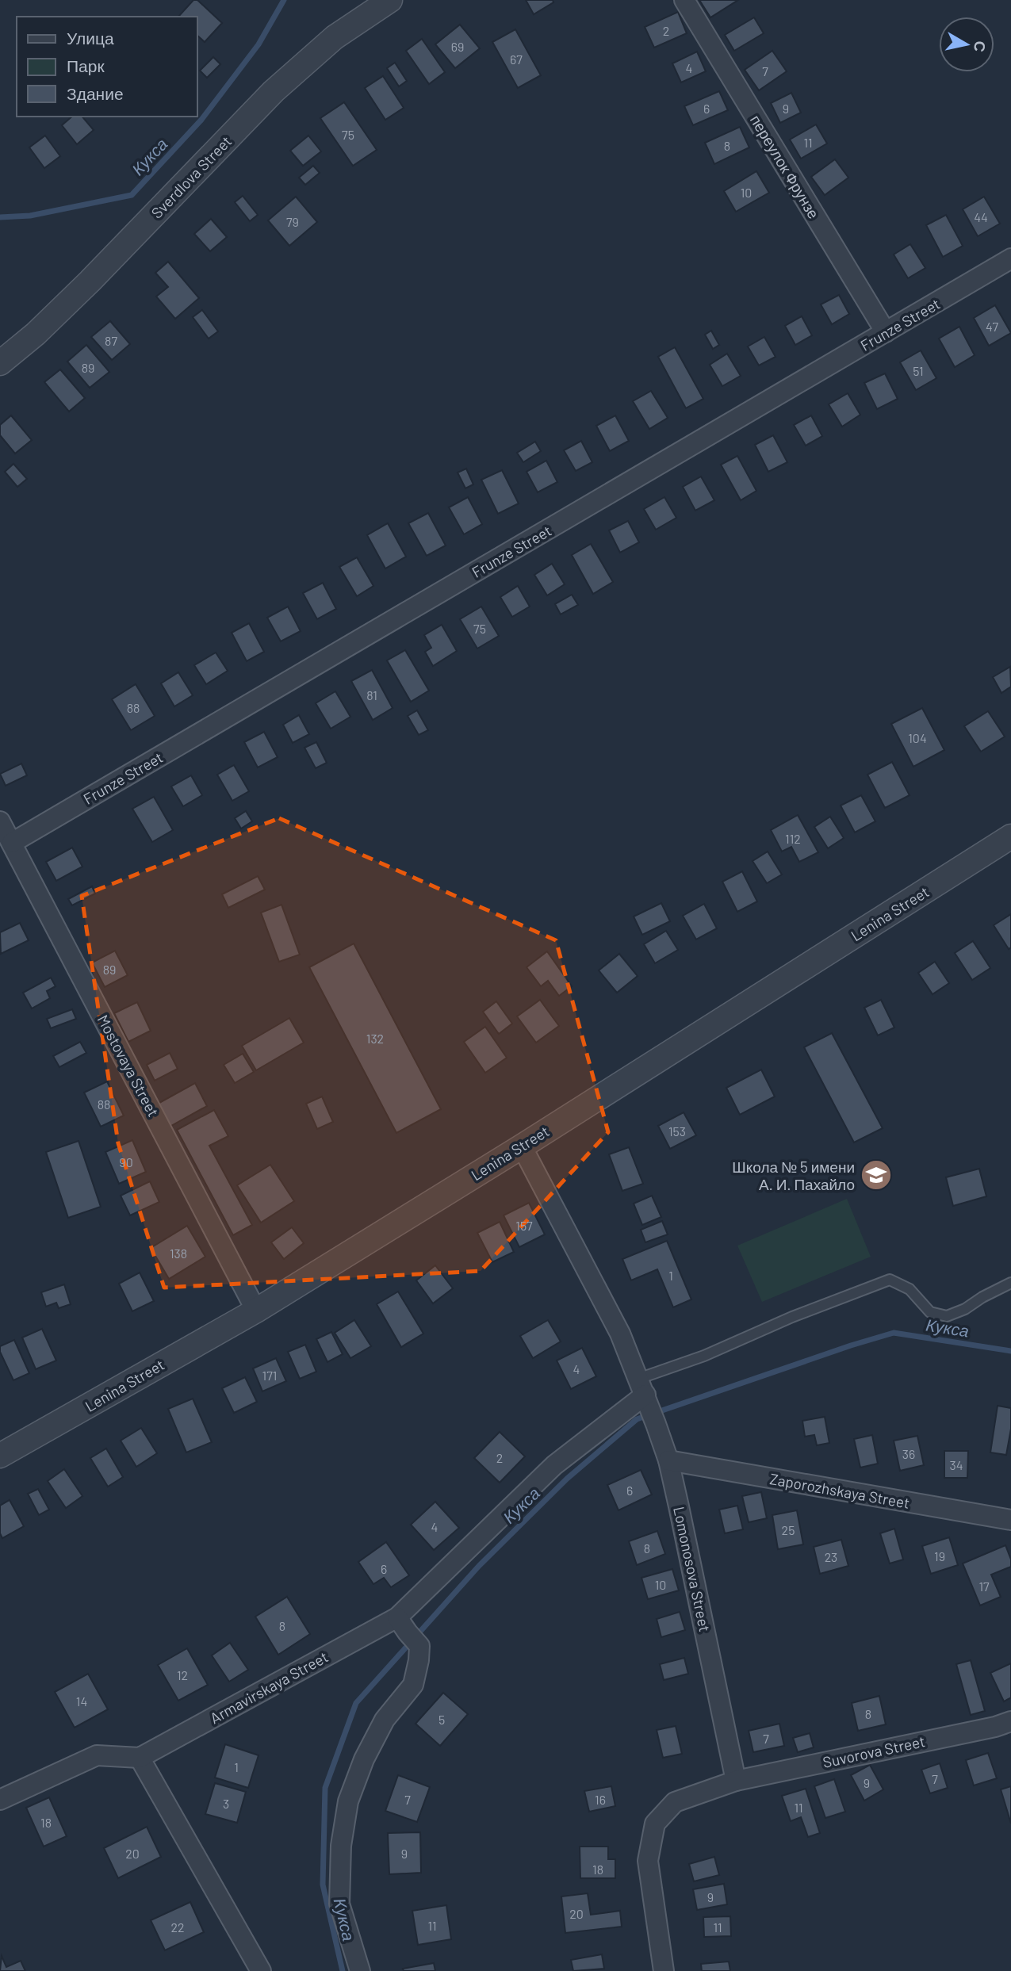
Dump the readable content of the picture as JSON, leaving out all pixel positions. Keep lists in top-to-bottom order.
{
  "streets": {
    "street": [
      "переулок Фрунзе",
      "Sverdlova Street",
      "Frunze Street",
      "Lenina Street",
      "Mostovaya Street",
      "Zaporozhskaya Street",
      "Lomonosova Street",
      "Armavirskaya Street",
      "Suvorova Street"
    ]
  },
  "crossings": [
    ["переулок Фрунзе", "Frunze Street"],
    ["Frunze Street", "Mostovaya Street"],
    ["Lenina Street", "Mostovaya Street"],
    ["Lenina Street", "Lomonosova Street"],
    ["Zaporozhskaya Street", "Lomonosova Street"],
    ["Lomonosova Street", "Armavirskaya Street"],
    ["Lomonosova Street", "Suvorova Street"]
  ],
  "water": ["Кукса"],
  "places": {
    "school or university": ["Школа № 5 имени А. И. Пахайло"]
  },
  "house_numbers": [
    "2",
    "69",
    "67",
    "4",
    "7",
    "6",
    "9",
    "75",
    "11",
    "8",
    "10",
    "44",
    "79",
    "47",
    "87",
    "89",
    "51",
    "75",
    "81",
    "88",
    "104",
    "112",
    "89",
    "132",
    "88",
    "153",
    "90",
    "157",
    "138",
    "1",
    "4",
    "171",
    "36",
    "2",
    "34",
    "6",
    "4",
    "25",
    "8",
    "19",
    "23",
    "6",
    "10",
    "17",
    "8",
    "12",
    "14",
    "8",
    "5",
    "7",
    "1",
    "7",
    "9",
    "7",
    "16",
    "3",
    "11",
    "18",
    "20",
    "9",
    "18",
    "9",
    "20",
    "11",
    "22",
    "11"
  ],
  "legend": ["Улица", "Парк", "Здание"],
  "north": "right"
}
